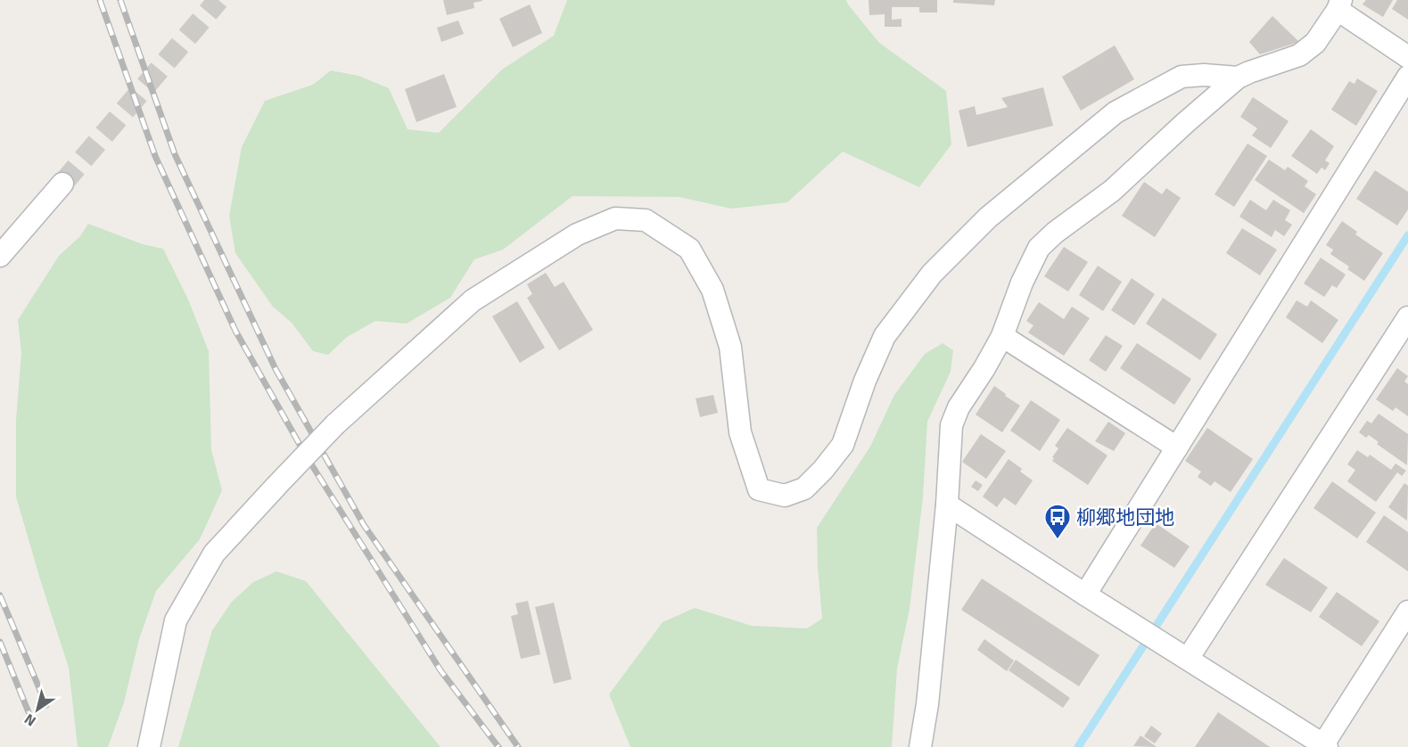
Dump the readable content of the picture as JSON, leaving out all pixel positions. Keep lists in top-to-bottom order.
{
  "places": {
    "bus stop": ["柳郷地団地"]
  },
  "north": "bottom left"
}
